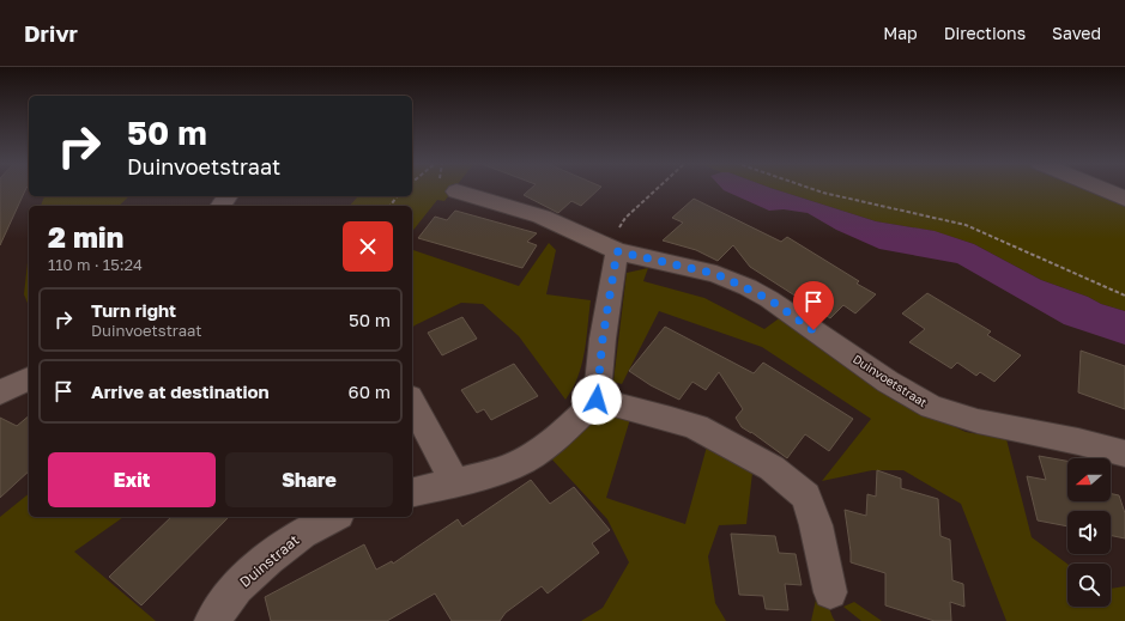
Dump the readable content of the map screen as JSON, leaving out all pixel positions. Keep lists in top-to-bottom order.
{
  "streets": {
    "street": ["Duinvoetstraat", "Duinstraat"]
  },
  "north": "left",
  "page": {
    "header": "Drivr",
    "nav": ["Map", "Directions", "Saved"],
    "turn": ["50 m", "Duinvoetstraat"],
    "heading": ["2 min", "110 m · 15:24"],
    "list": [
      {
        "name": "Turn right",
        "note": "Duinvoetstraat",
        "value": "50 m"
      },
      {
        "name": "Arrive at destination",
        "value": "60 m"
      }
    ],
    "buttons": ["Exit", "Share"]
  }
}
